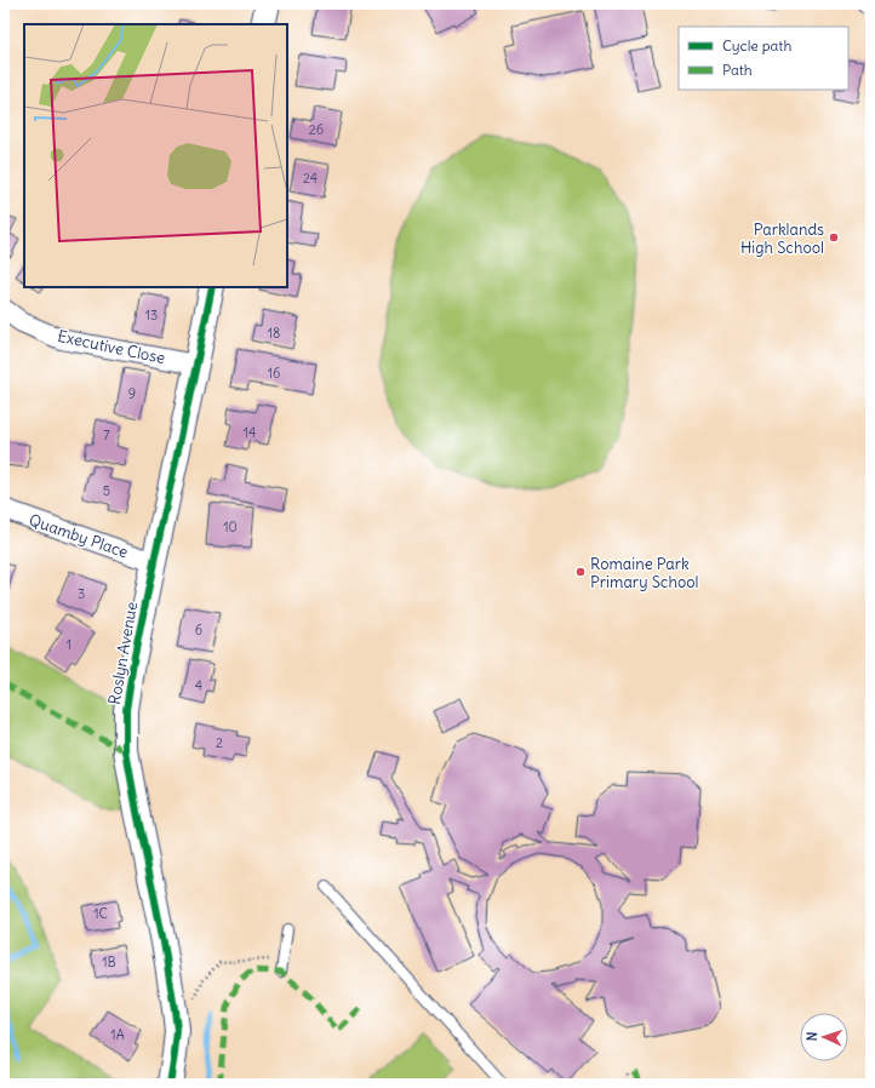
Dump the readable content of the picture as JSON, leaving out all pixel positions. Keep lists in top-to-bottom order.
{
  "streets": {
    "street": ["Executive Close", "Quamby Place", "Roslyn Avenue"]
  },
  "crossings": [
    ["Executive Close", "Roslyn Avenue"],
    ["Quamby Place", "Roslyn Avenue"]
  ],
  "places": ["Parklands High School", "Romaine Park Primary School"],
  "house_numbers": [
    "26",
    "24",
    "13",
    "18",
    "16",
    "9",
    "14",
    "7",
    "5",
    "10",
    "3",
    "6",
    "1",
    "4",
    "2",
    "1C",
    "1B",
    "1A"
  ],
  "legend": ["Cycle path", "Path"],
  "north": "left"
}
